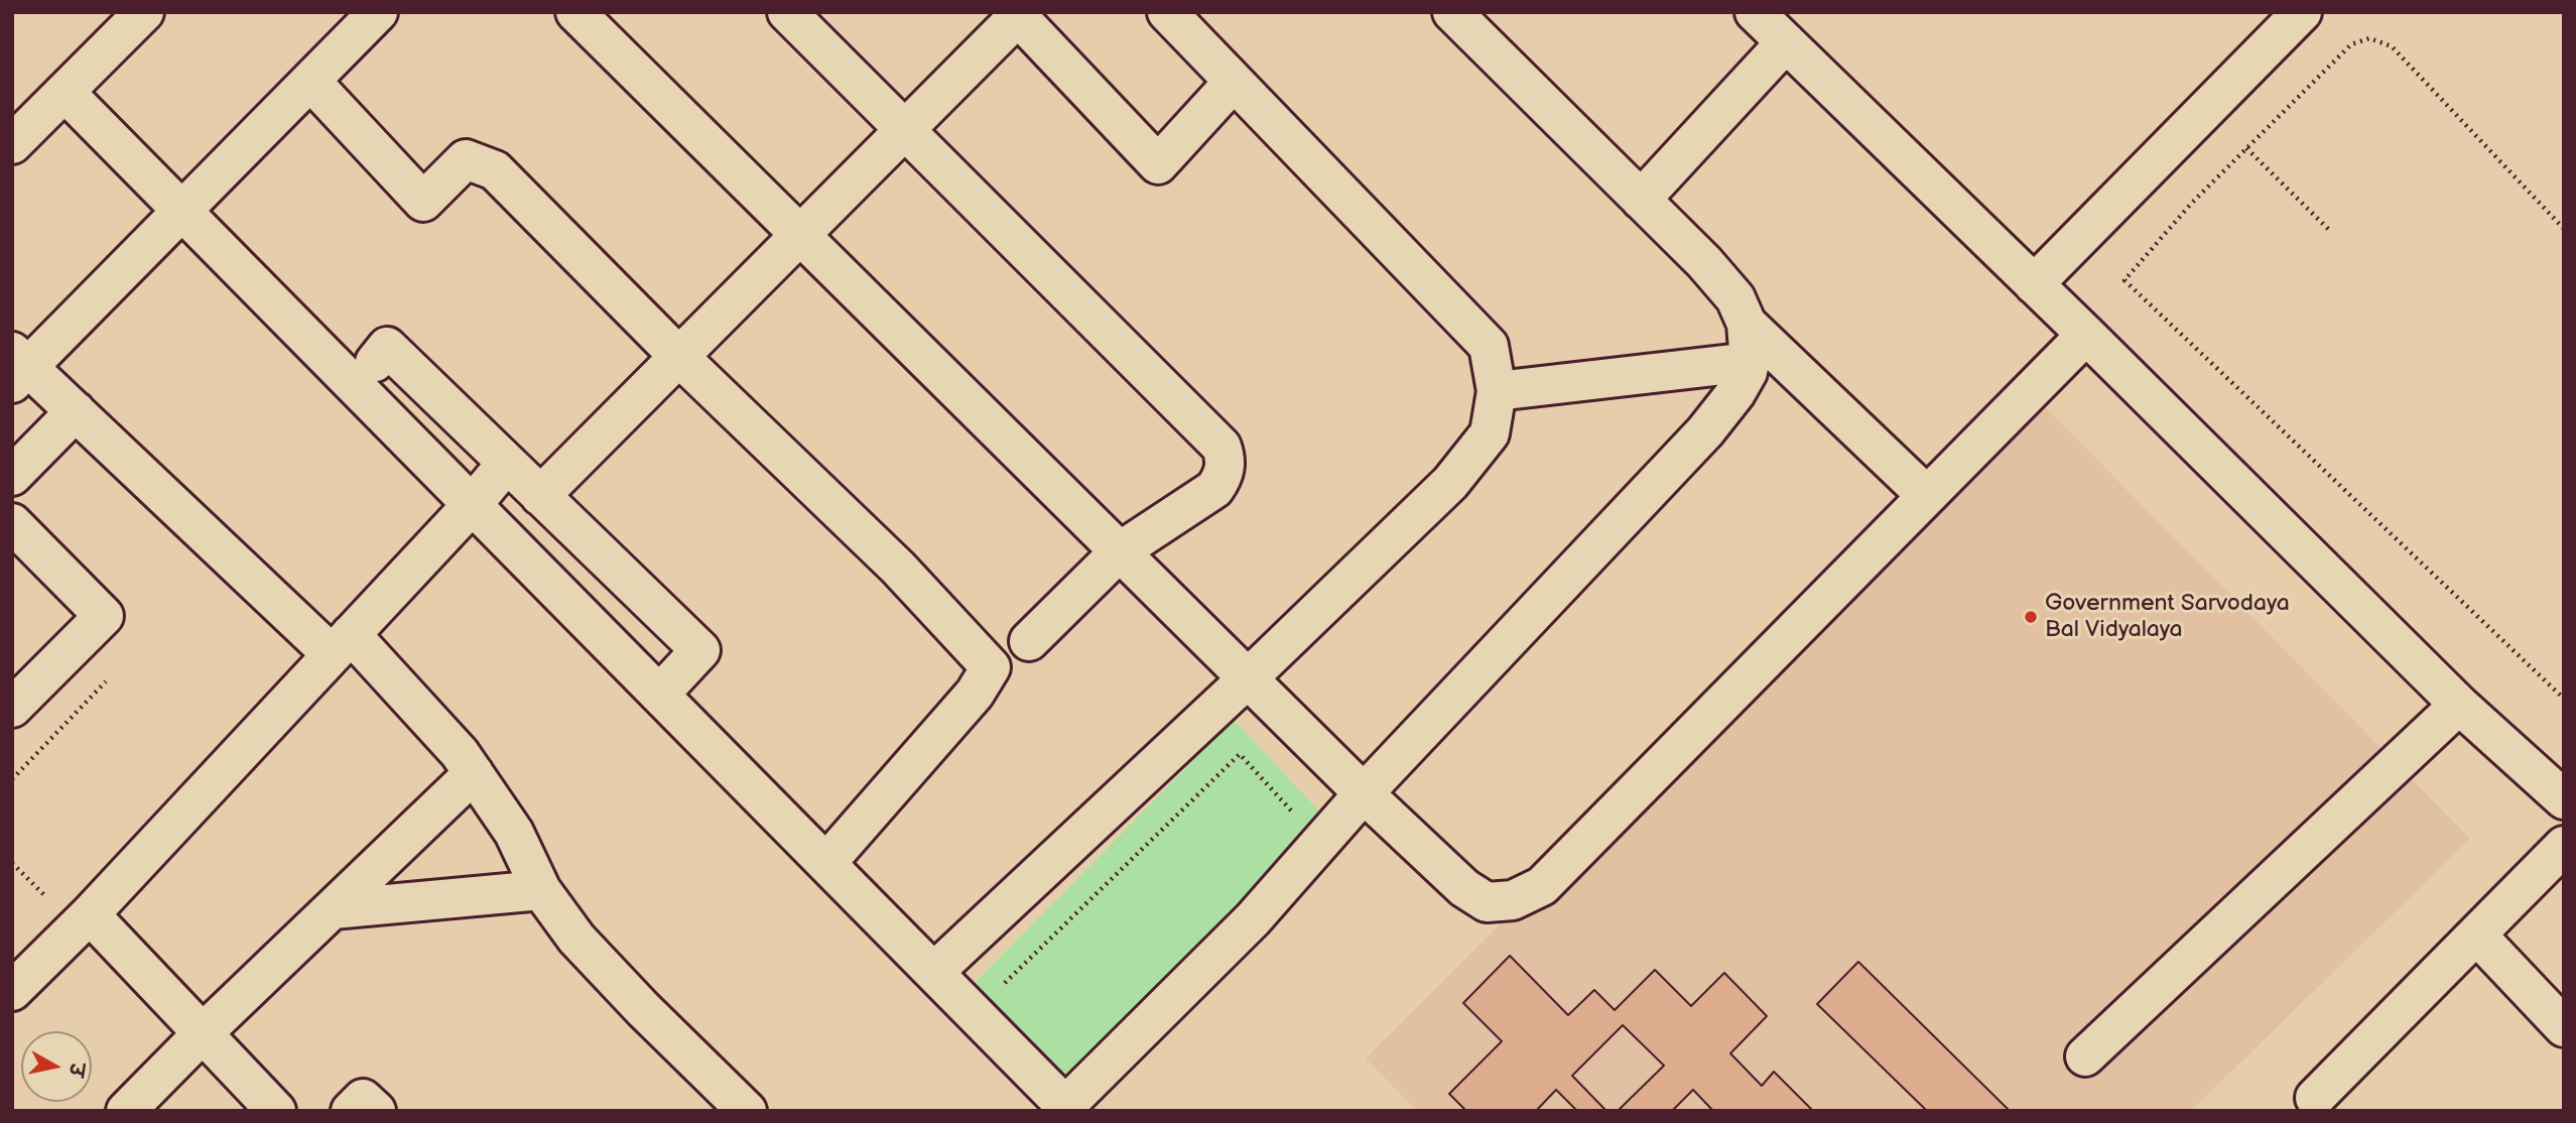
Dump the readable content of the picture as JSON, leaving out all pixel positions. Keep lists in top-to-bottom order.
{
  "places": ["Government Sarvodaya Bal Vidyalaya"],
  "north": "right"
}
